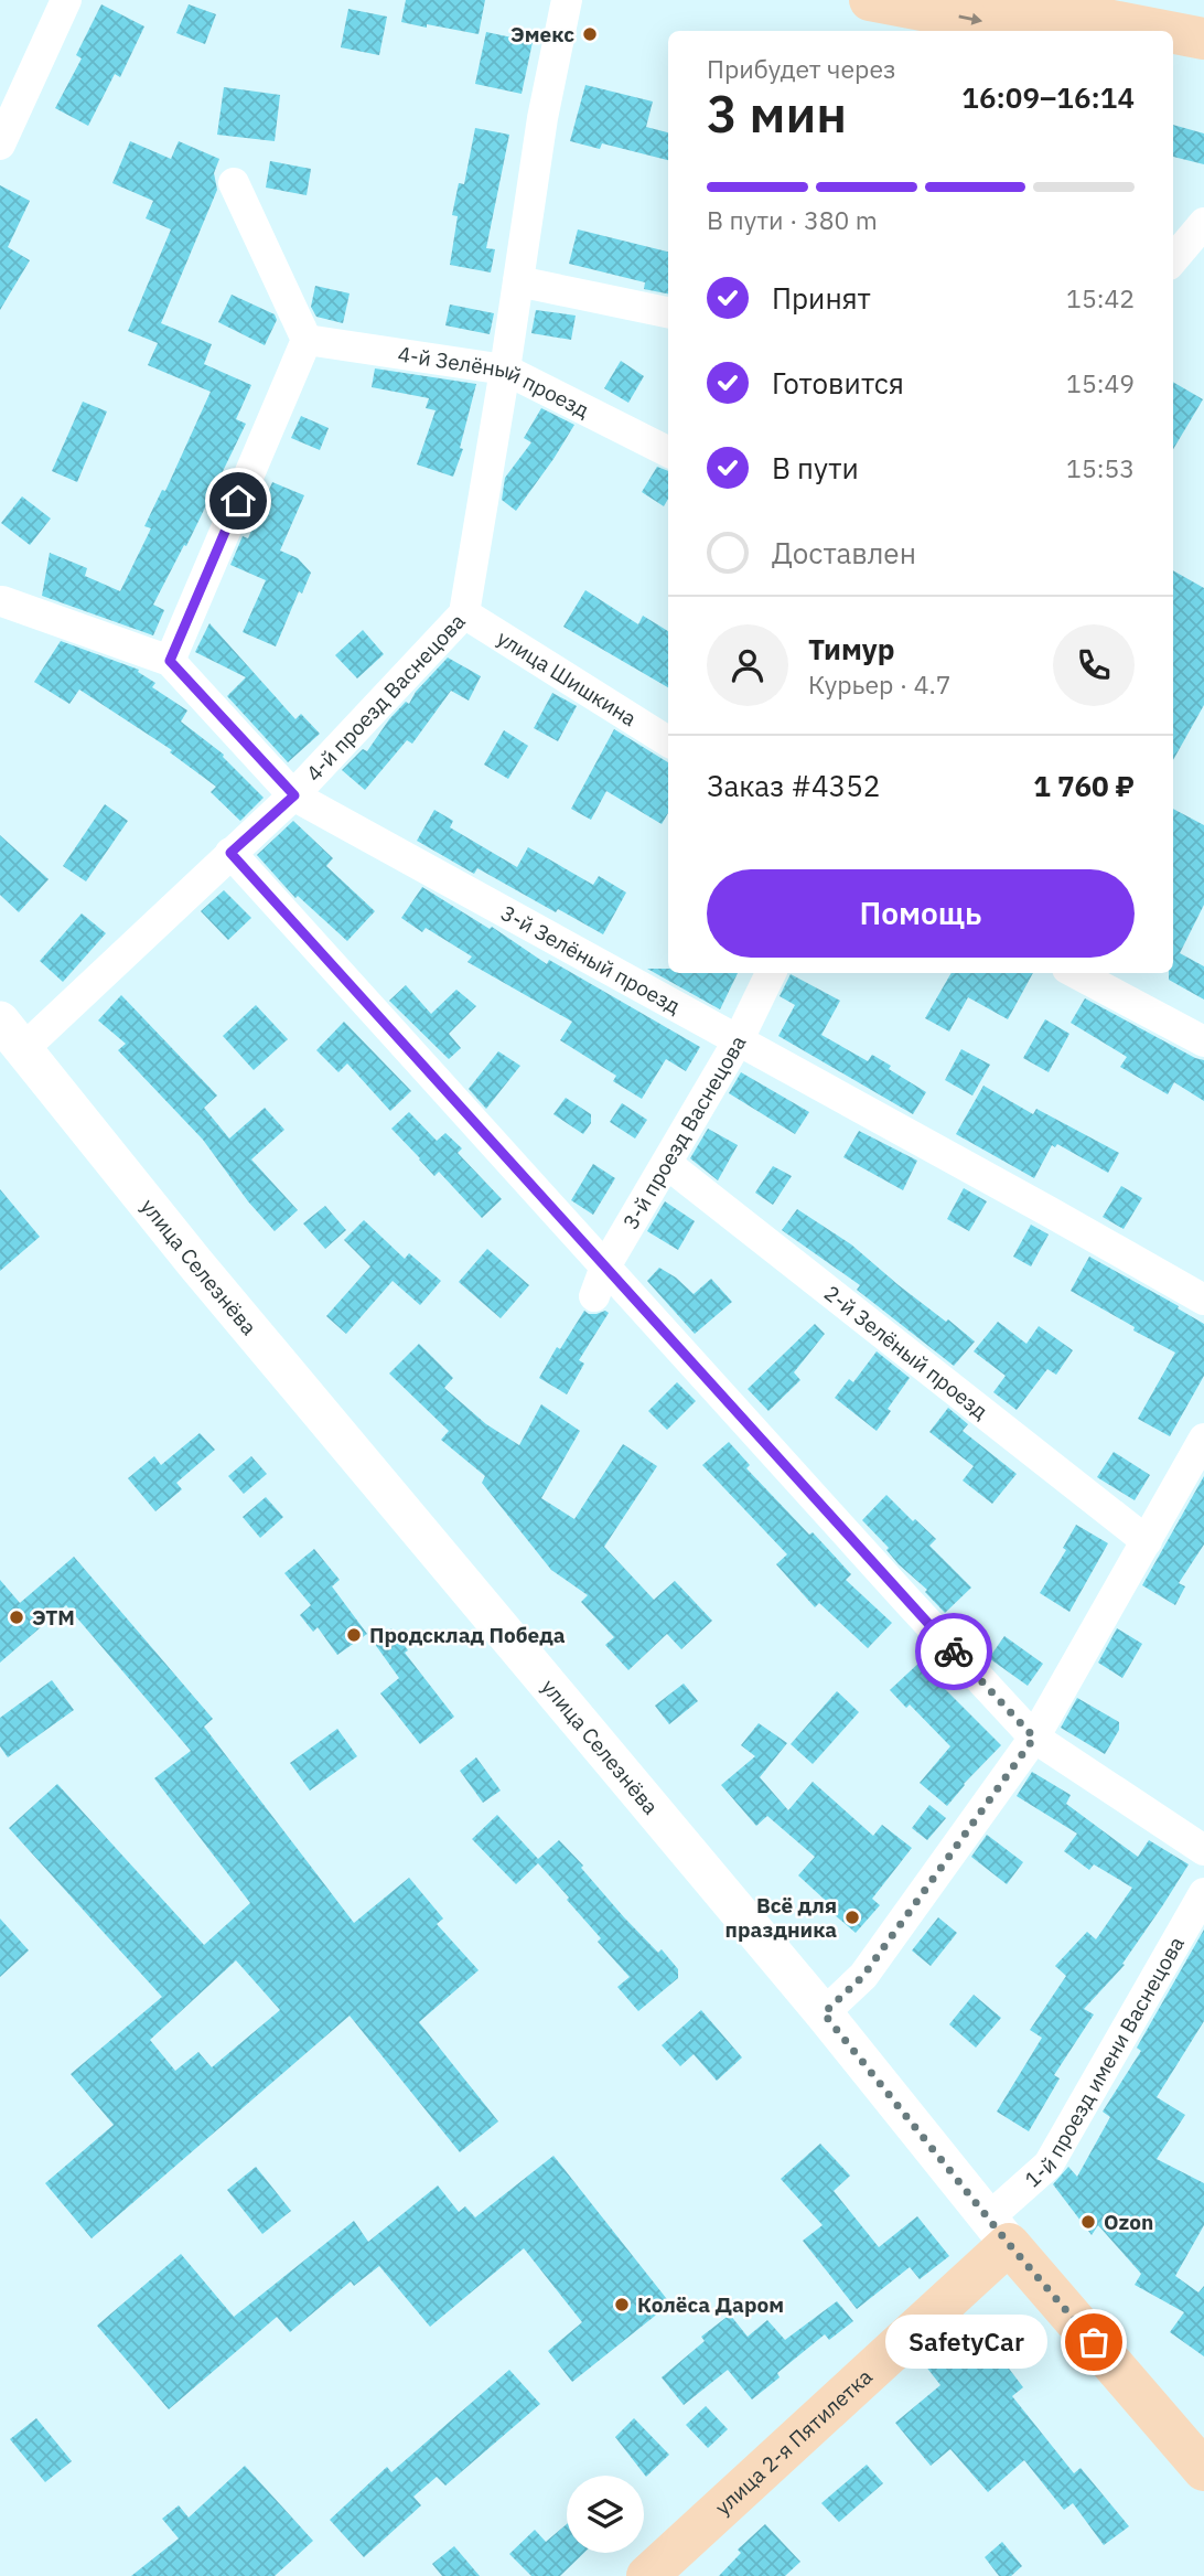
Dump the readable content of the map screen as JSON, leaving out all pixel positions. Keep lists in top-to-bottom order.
{
  "streets": {
    "main road": ["улица Селезнёва", "улица 2-я Пятилетка"],
    "street": [
      "4-й Зелёный проезд",
      "улица Шишкина",
      "4-й проезд Васнецова",
      "3-й Зелёный проезд",
      "3-й проезд Васнецова",
      "2-й Зелёный проезд",
      "1-й проезд имени Васнецова"
    ]
  },
  "crossings": [
    ["4-й Зелёный проезд", "4-й проезд Васнецова"],
    ["улица Шишкина", "4-й проезд Васнецова"],
    ["4-й проезд Васнецова", "3-й Зелёный проезд"],
    ["4-й проезд Васнецова", "улица Селезнёва"],
    ["3-й Зелёный проезд", "3-й проезд Васнецова"],
    ["3-й проезд Васнецова", "2-й Зелёный проезд"],
    ["улица Селезнёва", "1-й проезд имени Васнецова"],
    ["улица Селезнёва", "улица 2-я Пятилетка"],
    ["1-й проезд имени Васнецова", "улица 2-я Пятилетка"]
  ],
  "places": [
    "Эмекс",
    "ЭТМ",
    "Продсклад Победа",
    "Всё для праздника",
    "Ozon",
    "Колёса Даром",
    "SafetyCar"
  ],
  "page": {
    "heading": ["3 мин", "Прибудет через", "16:09–16:14"],
    "panel": [
      "Тимур",
      "Курьер · 4.7",
      "Заказ #4352",
      "1 760 ₽"
    ],
    "bar": "В пути · 380 m",
    "list": [
      ["Принят", "15:42"],
      ["Готовится", "15:49"],
      ["В пути", "15:53"],
      "Доставлен"
    ],
    "buttons": "Помощь",
    "bubble": "SafetyCar"
  }
}
